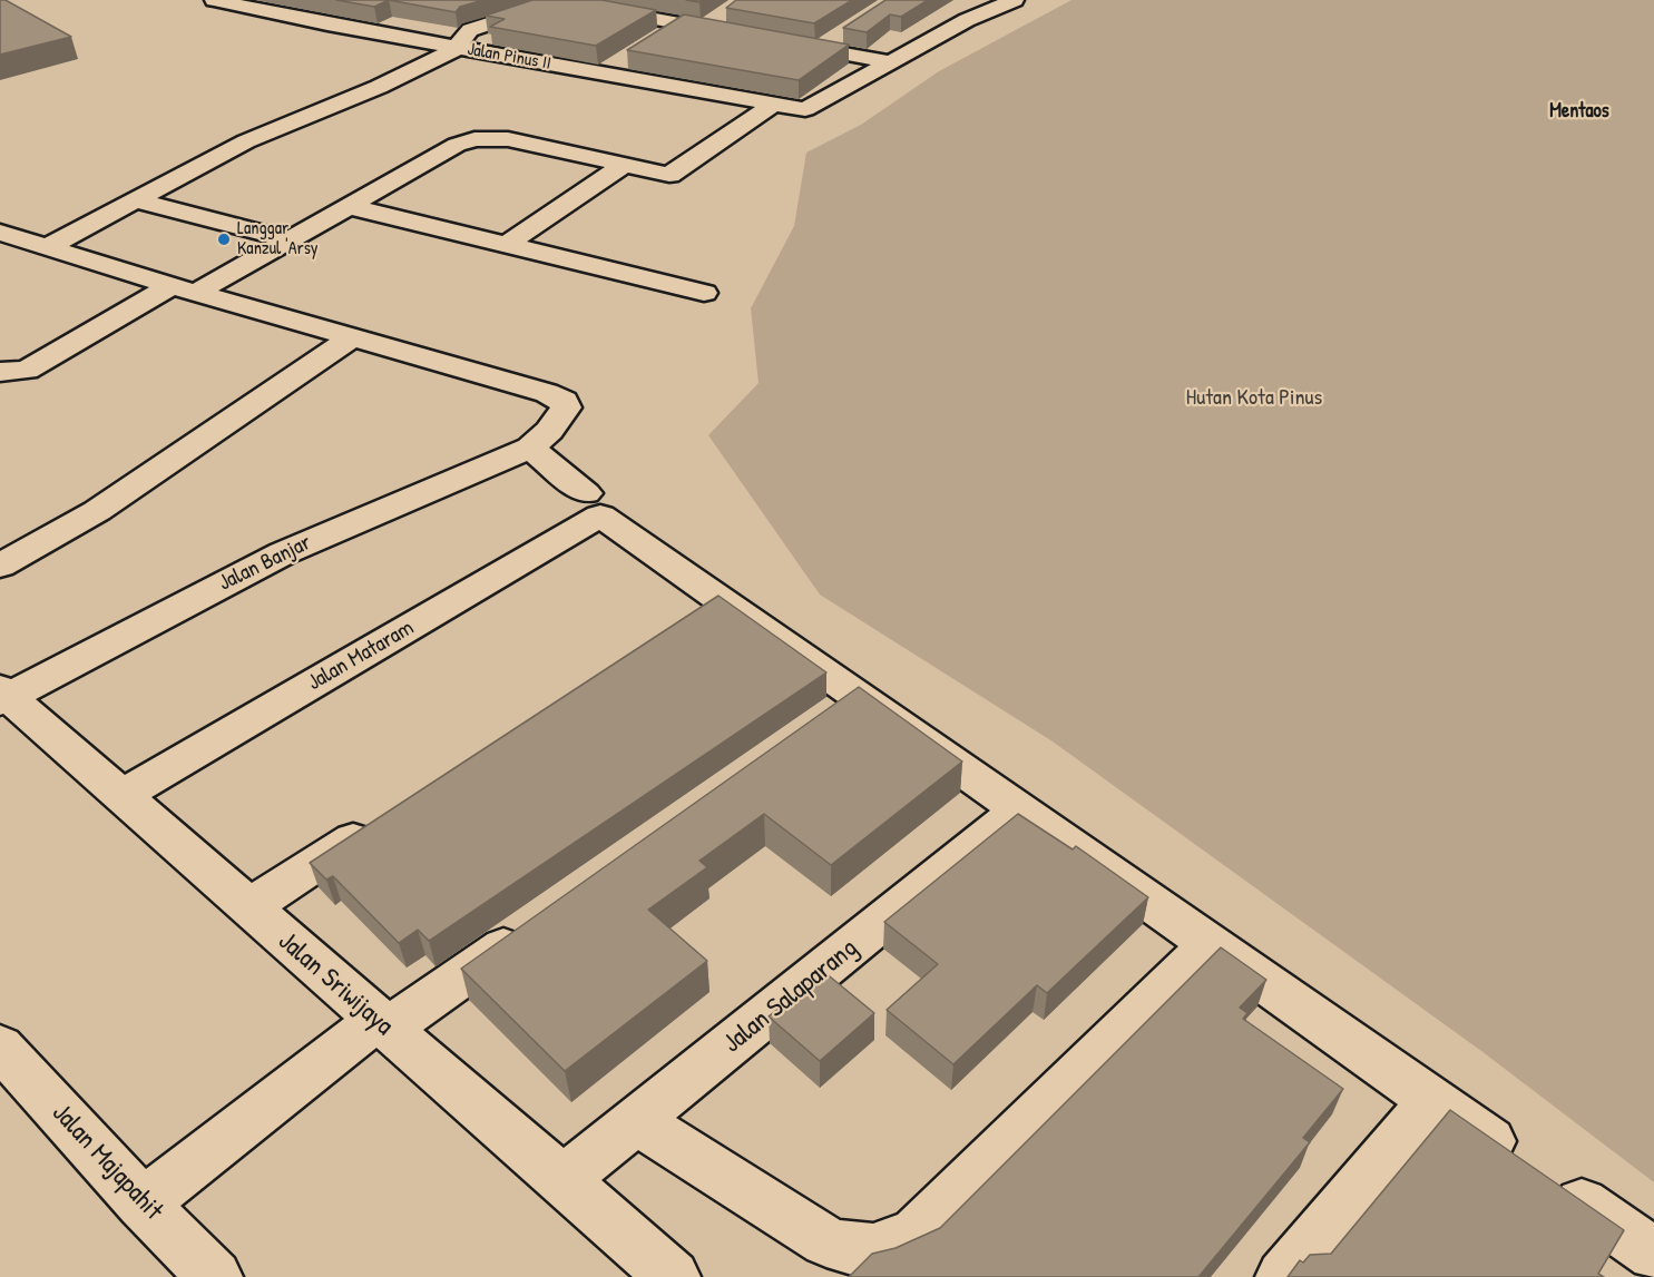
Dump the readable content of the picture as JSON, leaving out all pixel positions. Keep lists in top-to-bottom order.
{
  "streets": {
    "street": [
      "Jalan Pinus II",
      "Jalan Banjar",
      "Jalan Mataram",
      "Jalan Sriwijaya",
      "Jalan Salaparang",
      "Jalan Majapahit"
    ]
  },
  "crossings": [
    ["Jalan Banjar", "Jalan Sriwijaya"],
    ["Jalan Mataram", "Jalan Sriwijaya"],
    ["Jalan Sriwijaya", "Jalan Salaparang"]
  ],
  "districts": ["Mentaos"],
  "parks": ["Hutan Kota Pinus"],
  "places": ["Langgar Kanzul 'Arsy"]
}
